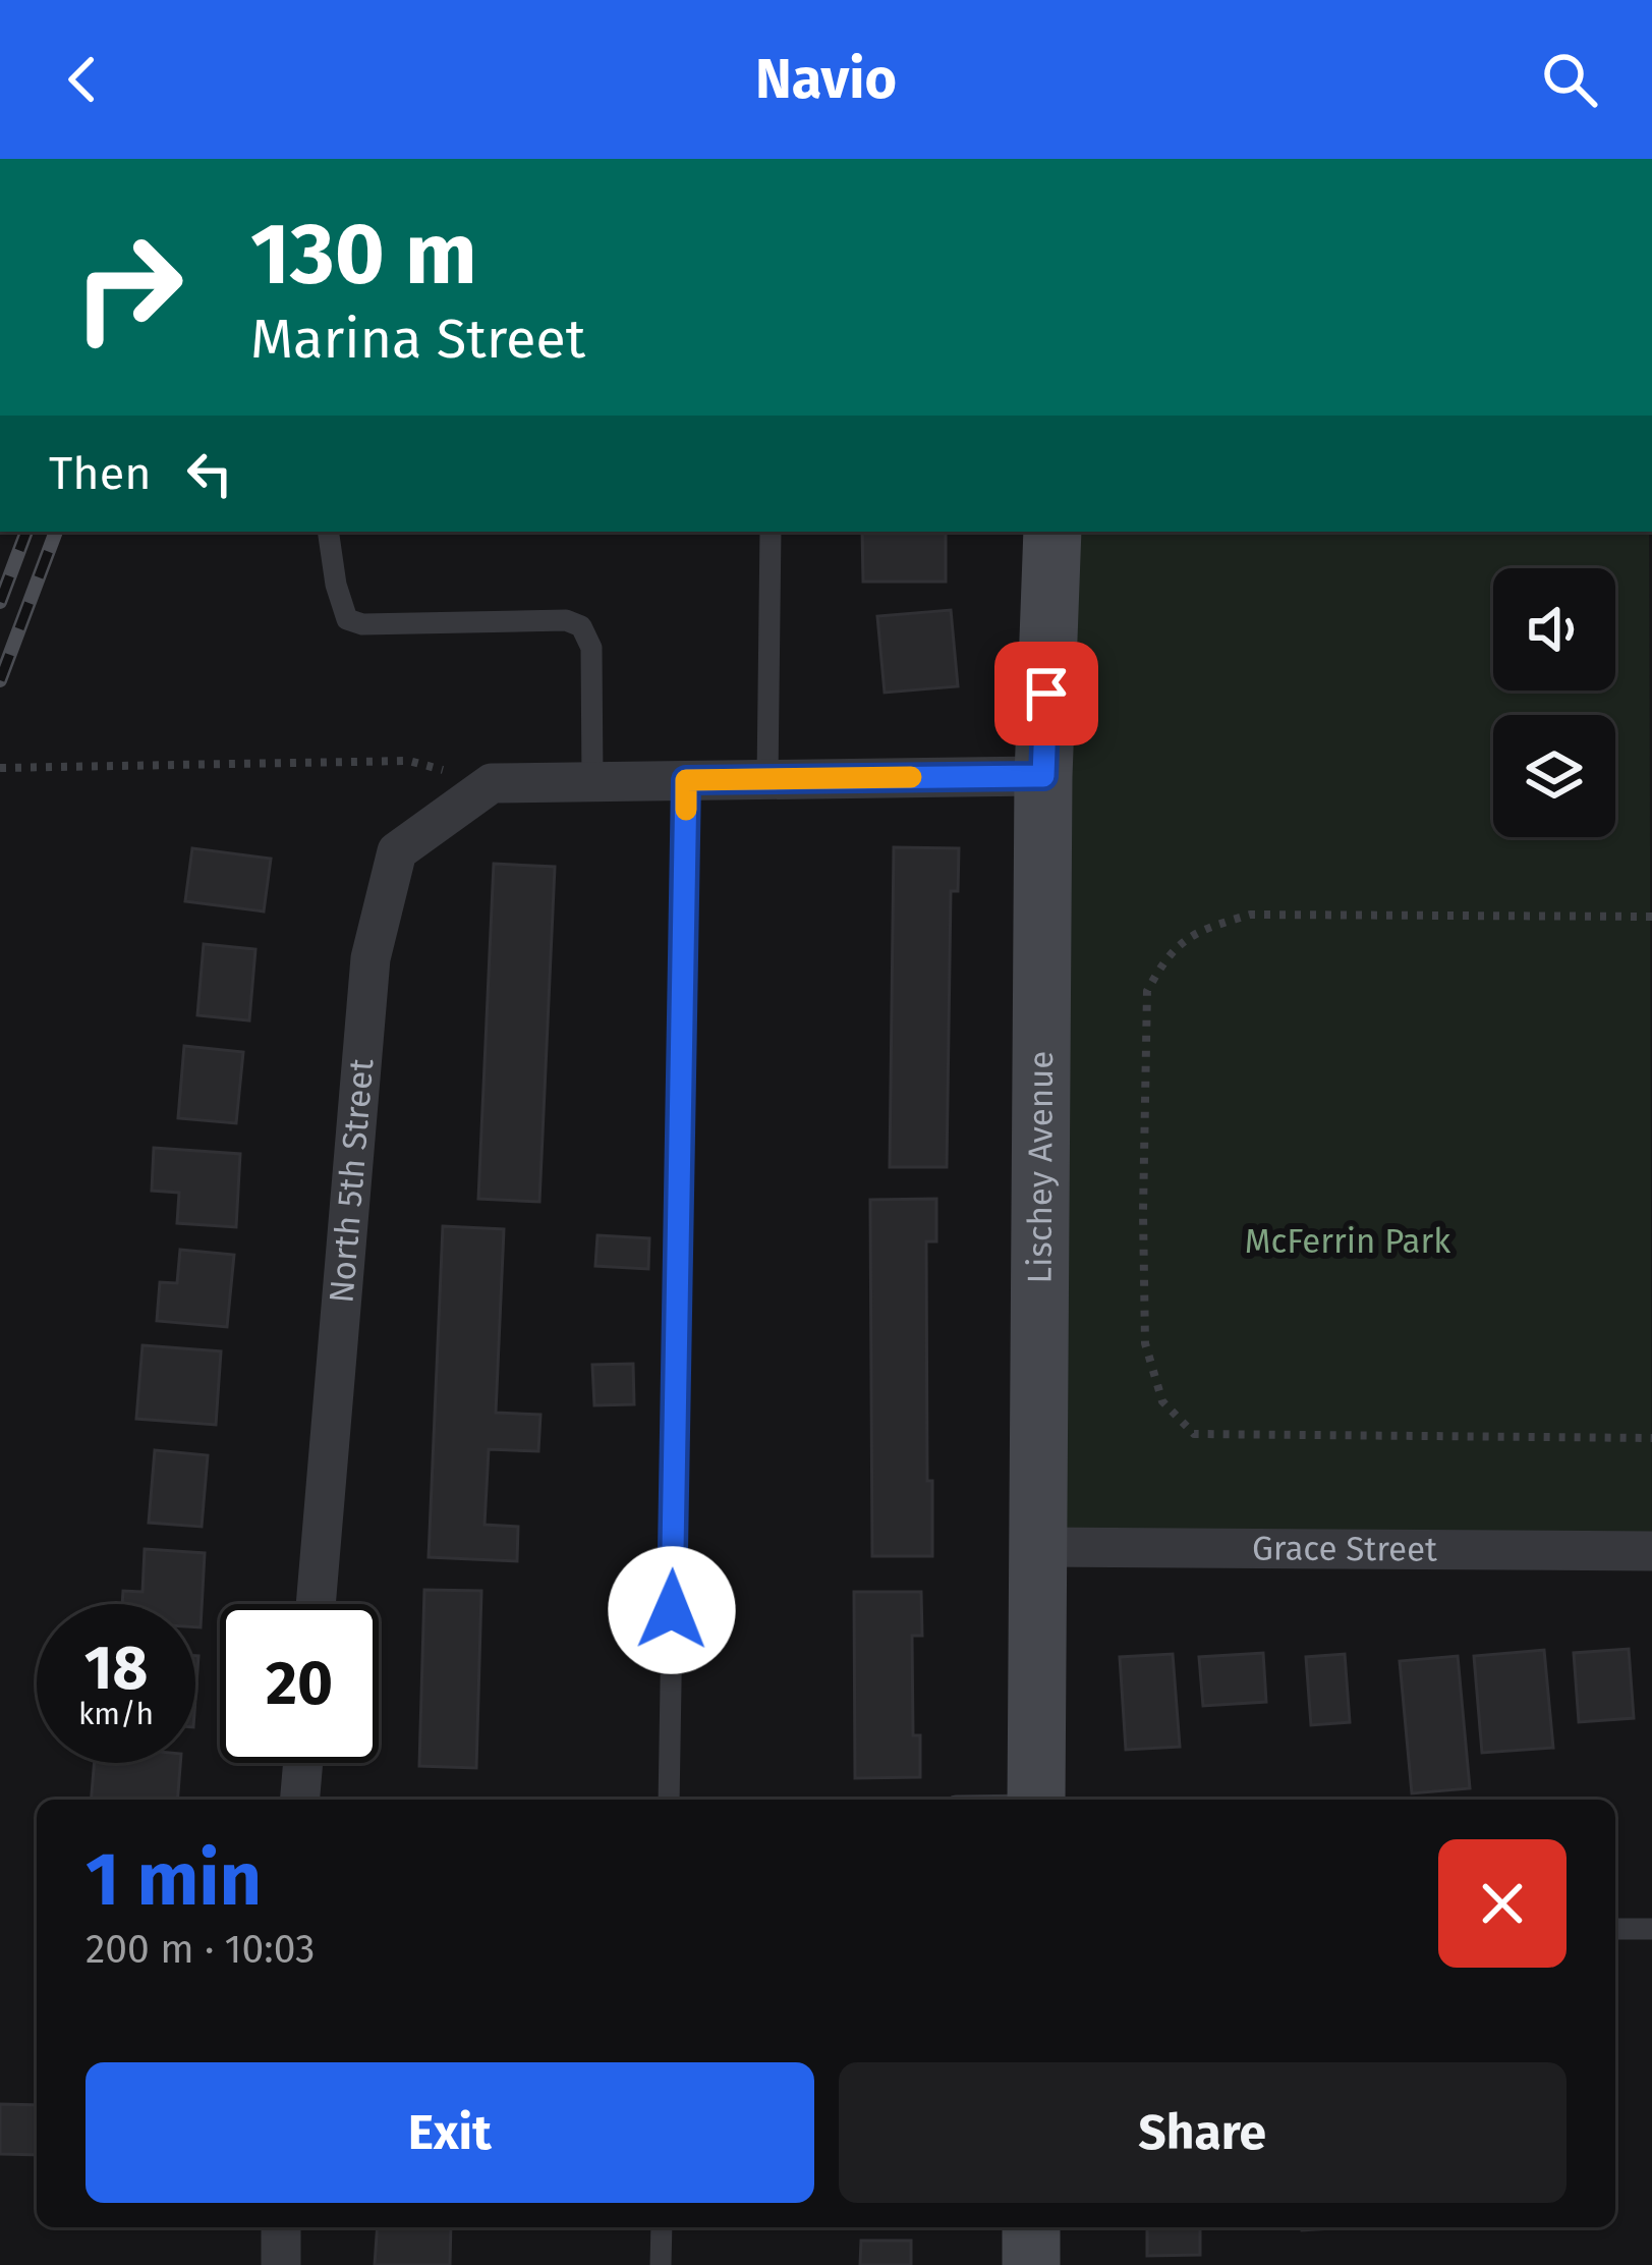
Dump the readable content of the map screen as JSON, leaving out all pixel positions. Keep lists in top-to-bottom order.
{
  "streets": {
    "street": ["Lischey Avenue", "North 5th Street", "Grace Street"]
  },
  "crossings": [
    ["Lischey Avenue", "Grace Street"]
  ],
  "parks": ["McFerrin Park"],
  "page": {
    "header": "Navio",
    "turn": ["130 m", "Marina Street"],
    "then": "Then",
    "speed": "18 km/h",
    "limit": "20",
    "heading": ["1 min", "200 m · 10:03"],
    "buttons": ["Exit", "Share"]
  }
}
